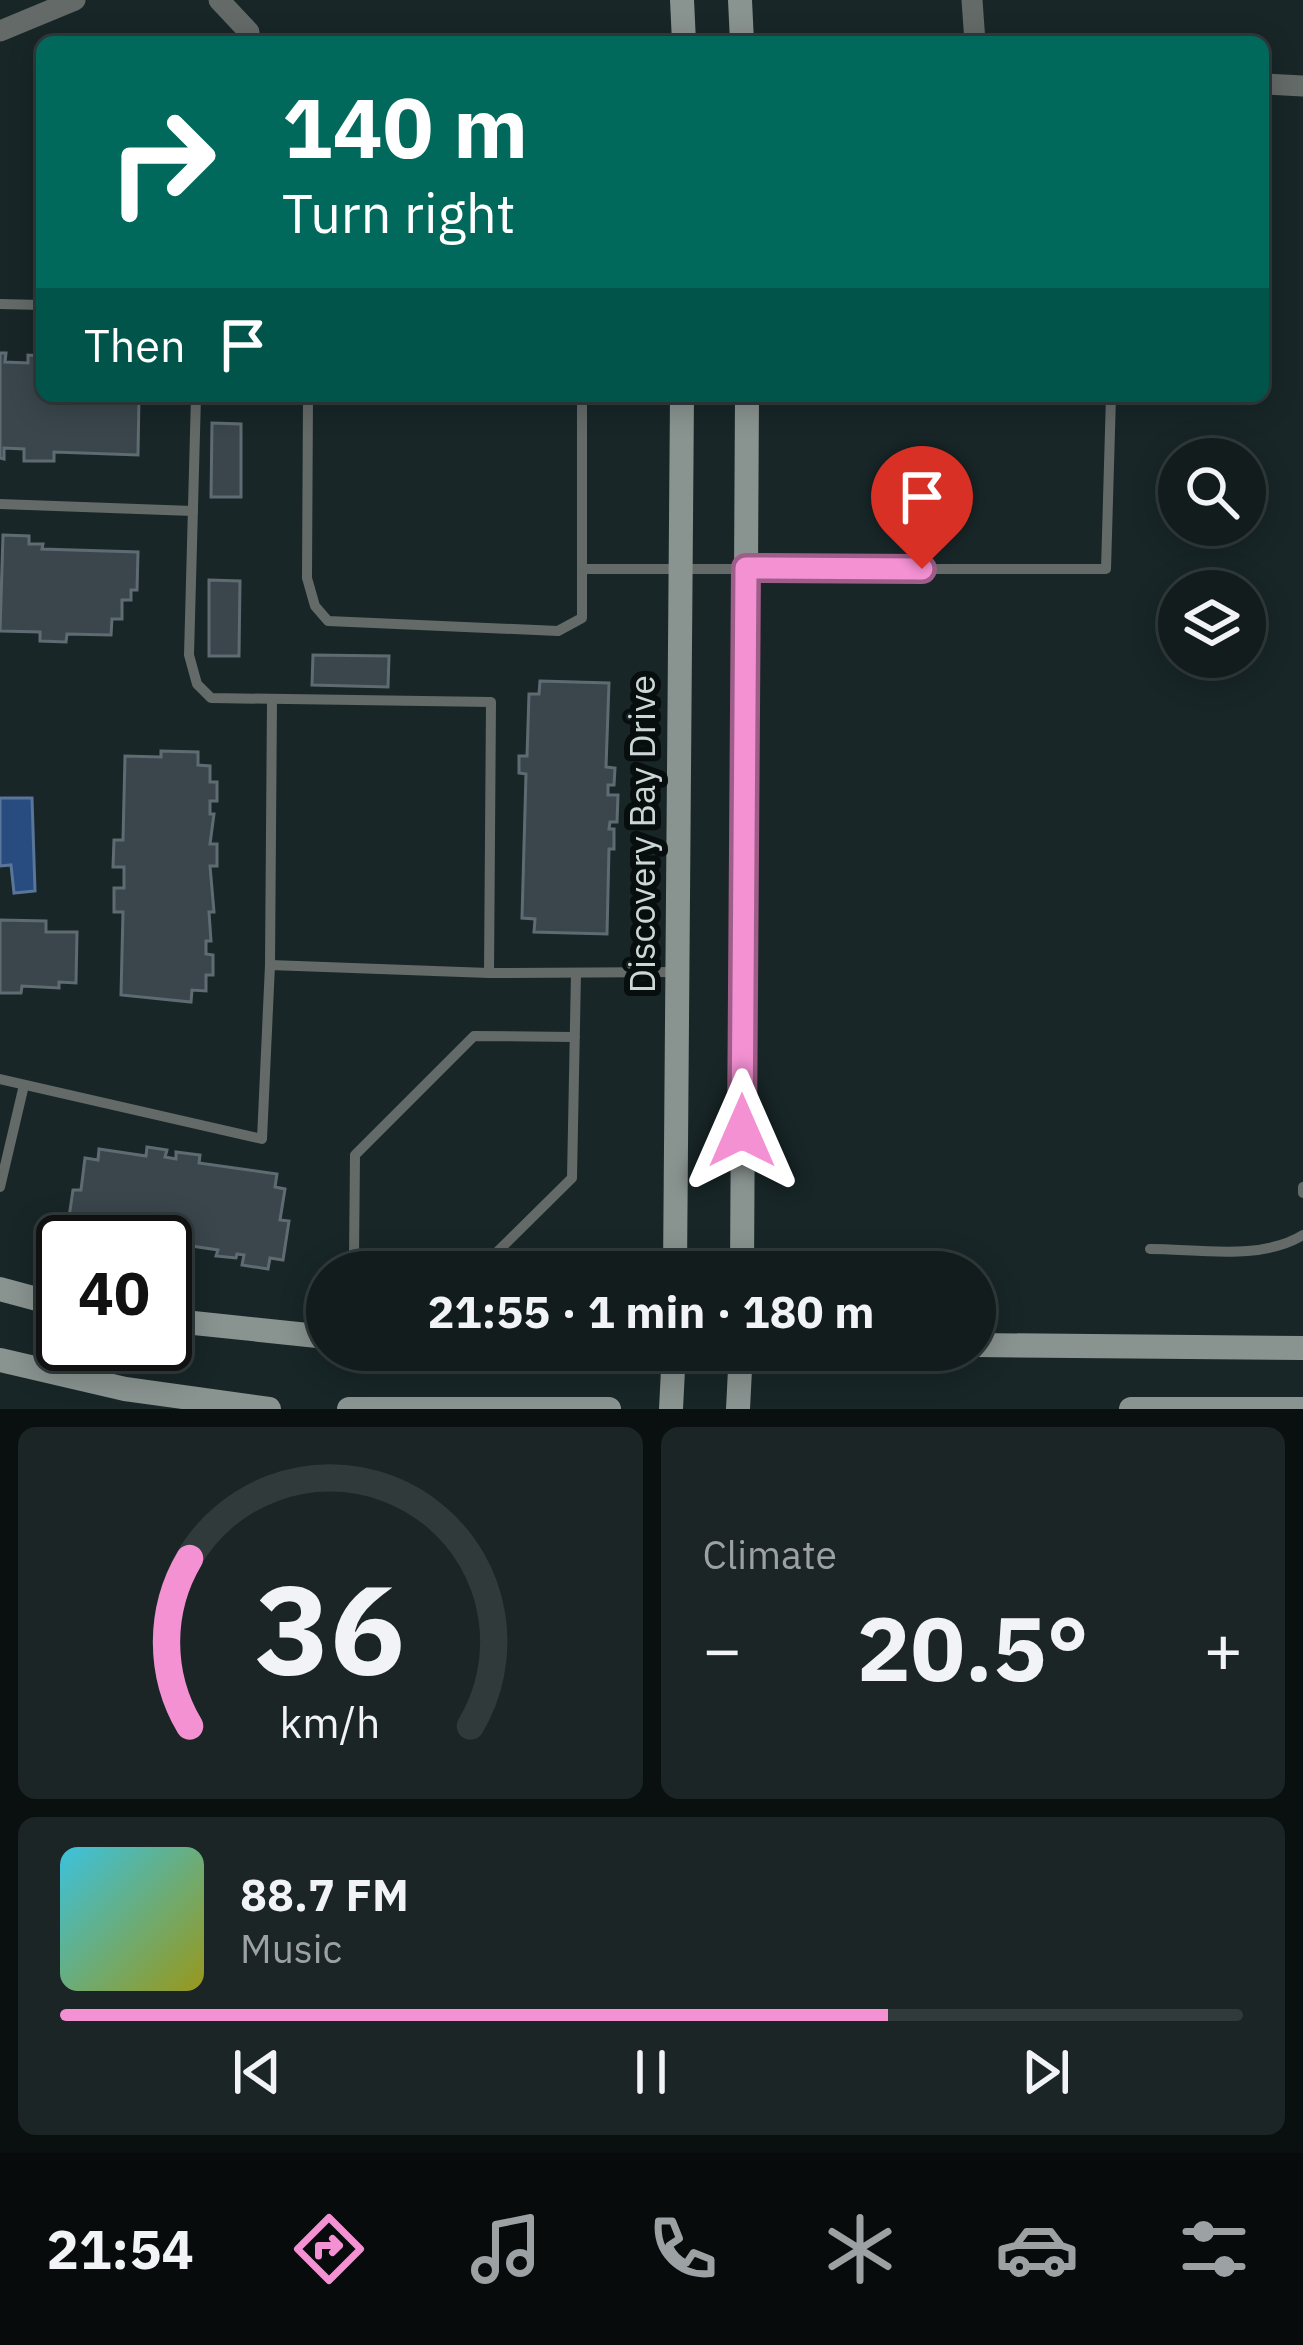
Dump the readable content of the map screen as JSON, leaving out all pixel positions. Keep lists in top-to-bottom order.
{
  "streets": {
    "street": ["Discovery Bay Drive"]
  },
  "page": {
    "turn": ["140 m", "Turn right"],
    "then": "Then",
    "limit": "40",
    "trip": "21:55 · 1 min · 180 m",
    "tile": "Climate",
    "heat": ["−", "20.5°", "+"],
    "song": ["88.7 FM", "Music"],
    "tabs": "21:54",
    "gauge": ["36", "km/h"]
  }
}
